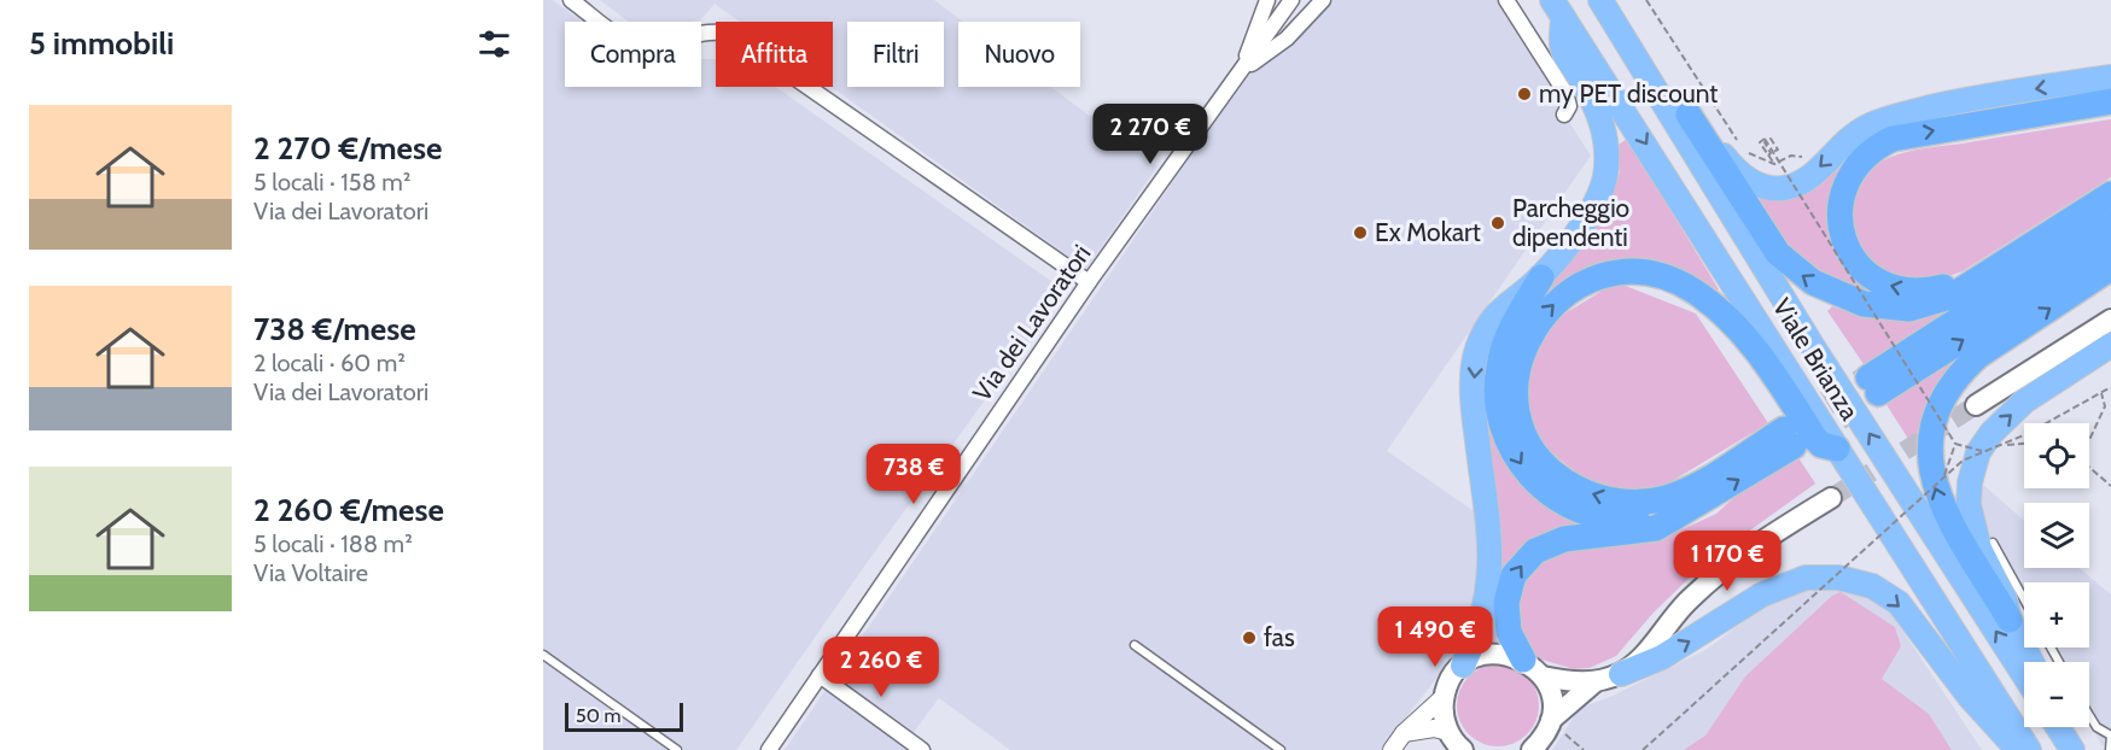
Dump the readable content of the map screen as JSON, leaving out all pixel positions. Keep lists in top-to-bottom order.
{
  "streets": {
    "highway": ["Viale Brianza"],
    "street": ["Via dei Lavoratori"]
  },
  "places": [
    "my PET discount",
    "Parcheggio dipendenti",
    "Ex Mokart",
    "fas"
  ],
  "scale_bar": "50 m",
  "page": {
    "heading": "5 immobili",
    "chip": [
      "Compra",
      "Affitta",
      "Filtri",
      "Nuovo"
    ],
    "list": [
      {
        "name": "2 270 €/mese",
        "note": "5 locali · 158 m² · Via dei Lavoratori"
      },
      {
        "name": "738 €/mese",
        "note": "2 locali · 60 m² · Via dei Lavoratori"
      },
      {
        "name": "2 260 €/mese",
        "note": "5 locali · 188 m² · Via Voltaire"
      }
    ],
    "price": [
      "2 270 €",
      "738 €",
      "1 170 €",
      "1 490 €",
      "2 260 €"
    ],
    "map_buttons": ["+", "−"],
    "scale": "50 m"
  }
}
